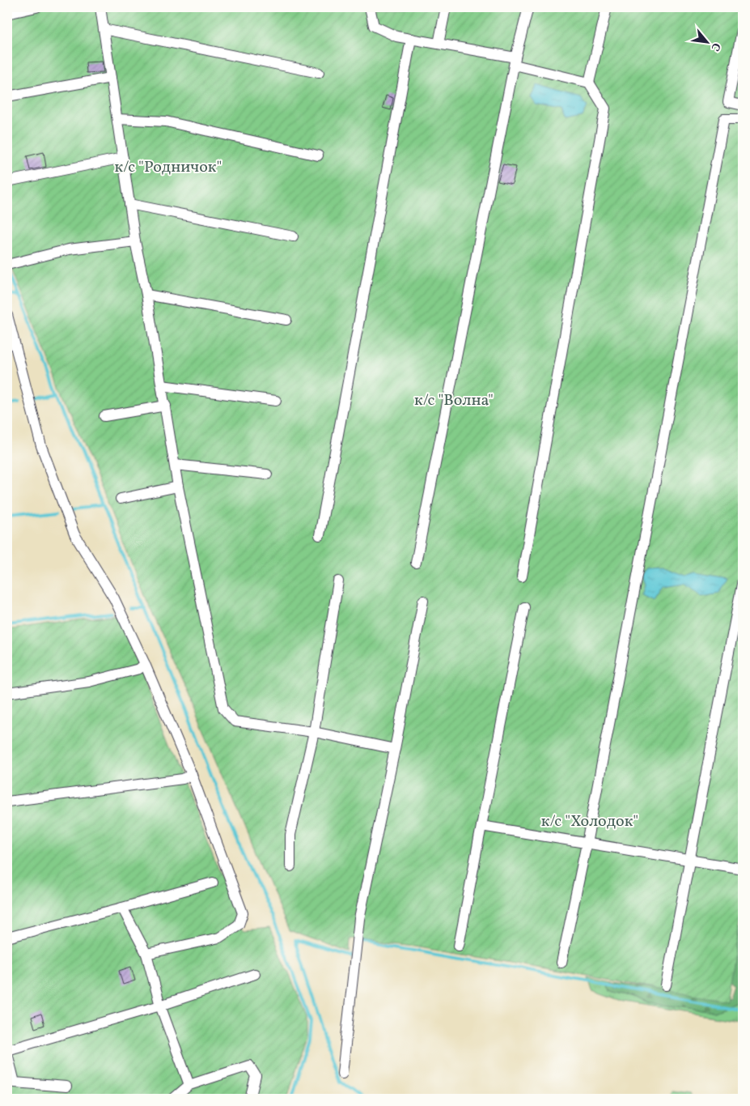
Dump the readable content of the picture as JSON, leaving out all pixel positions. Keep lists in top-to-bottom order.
{
  "parks": ["к/с \"Родничок\"", "к/с \"Волна\"", "к/с \"Холодок\""],
  "north": "bottom right"
}
